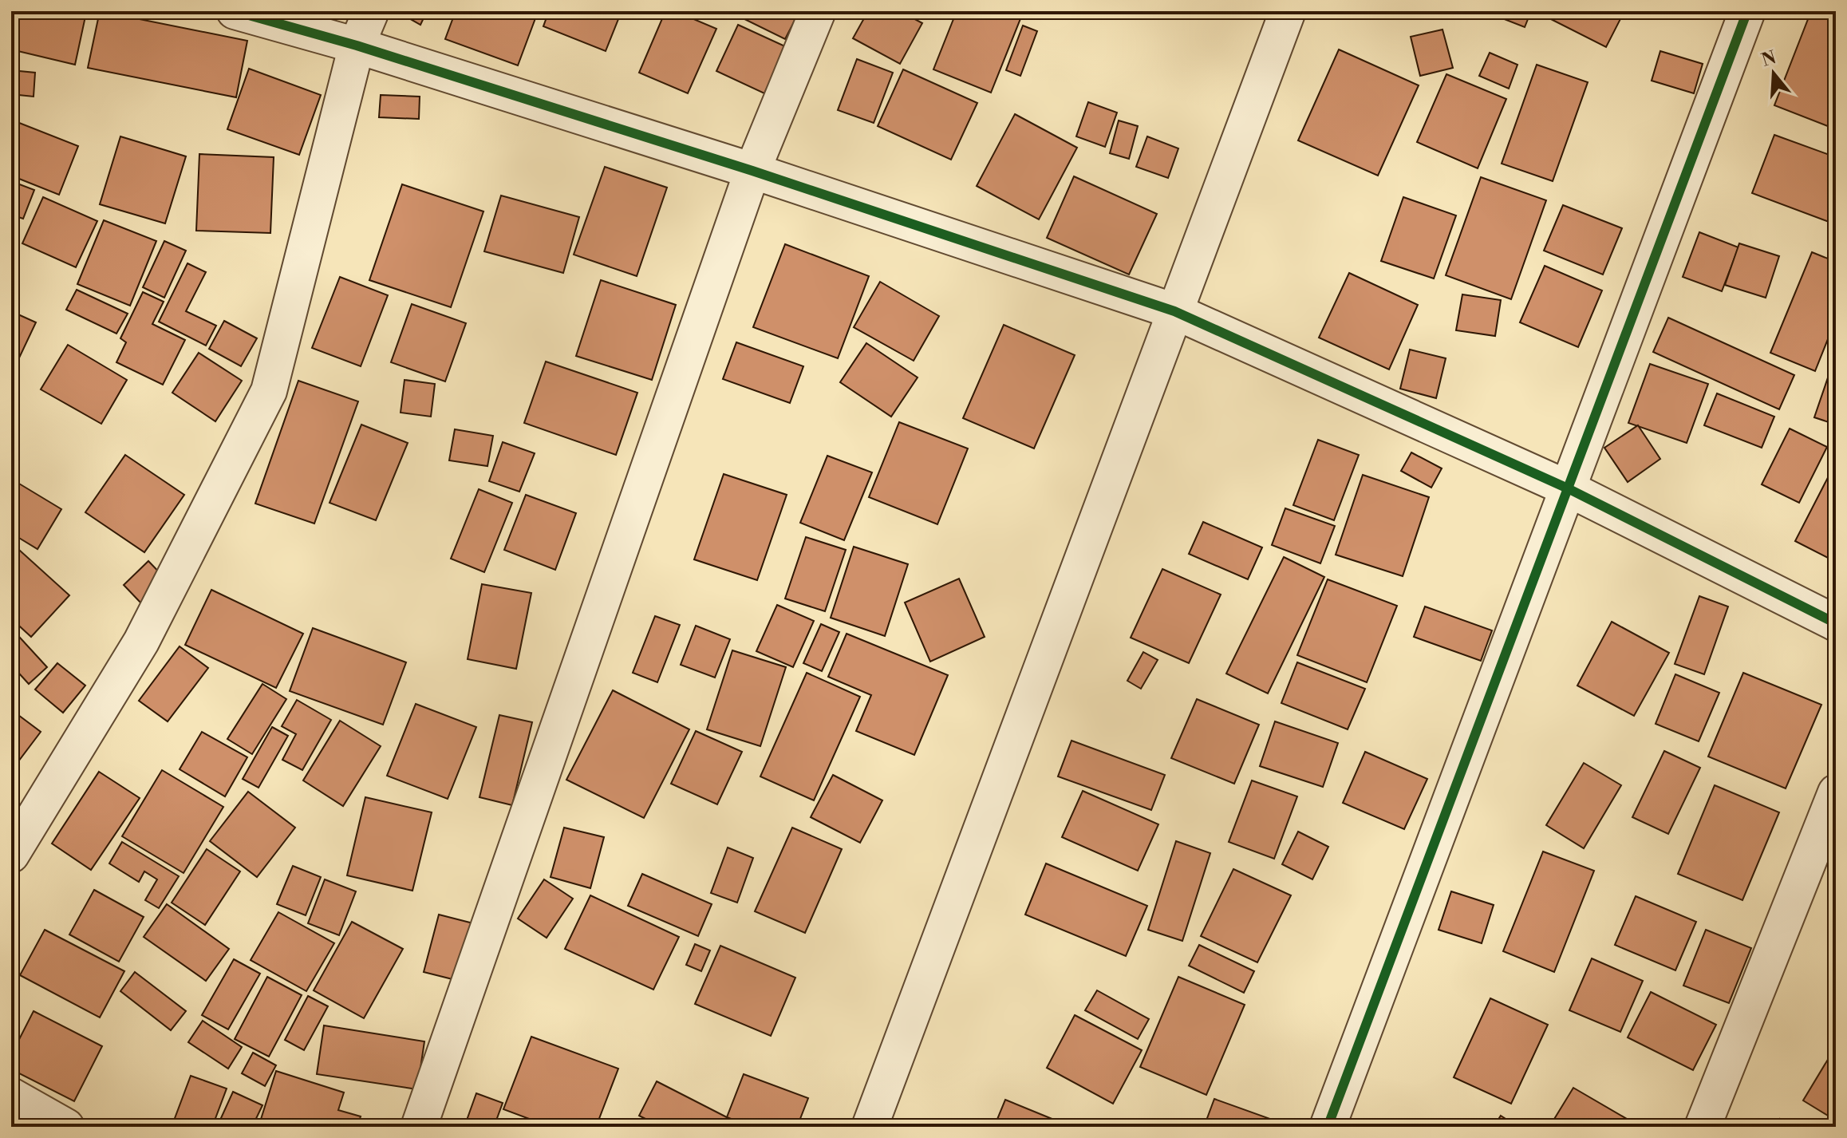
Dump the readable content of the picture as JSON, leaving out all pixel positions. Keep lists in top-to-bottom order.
{
  "north": "top"
}
